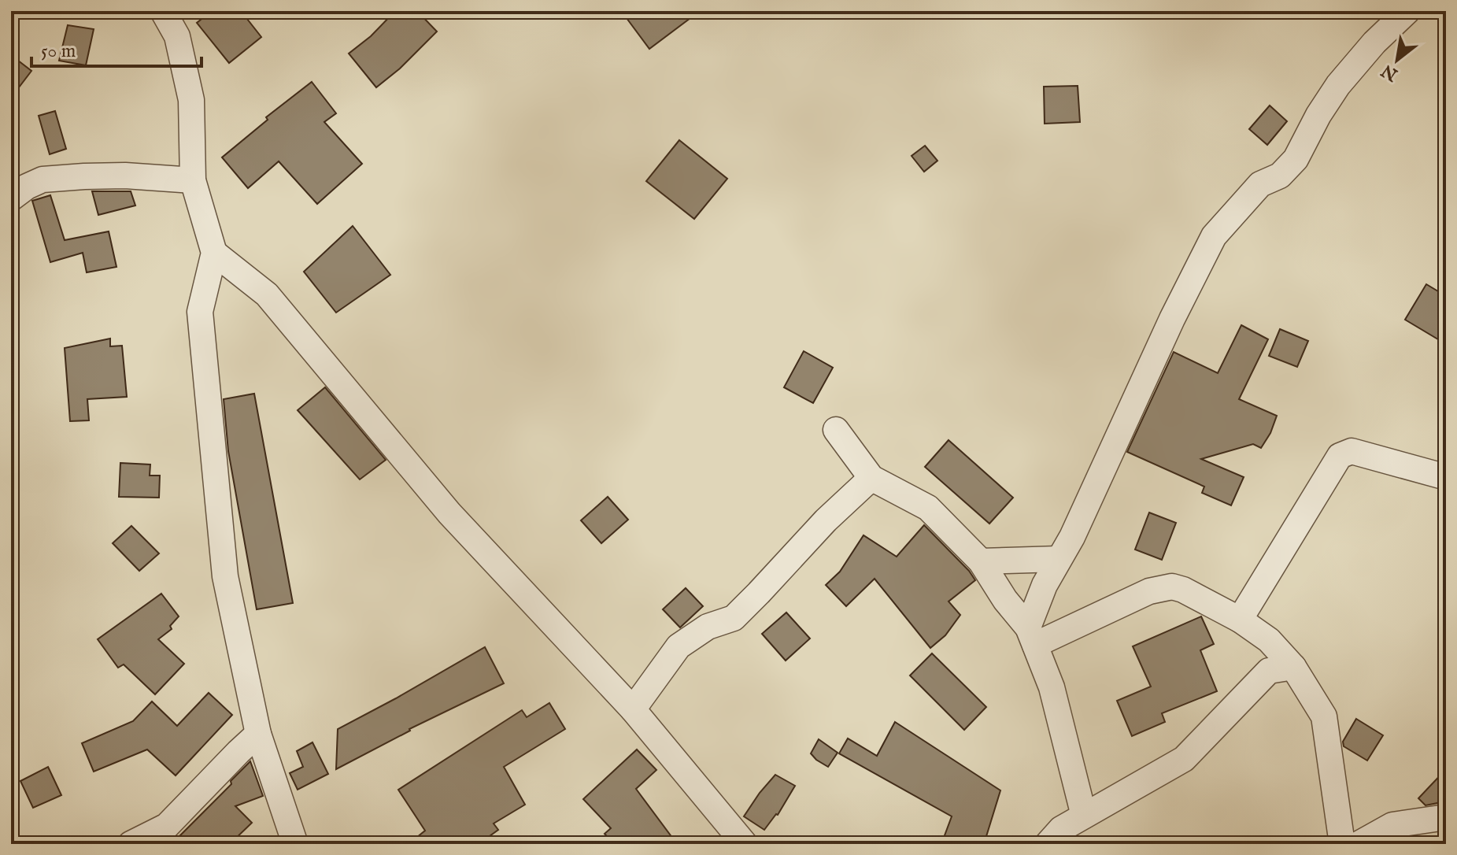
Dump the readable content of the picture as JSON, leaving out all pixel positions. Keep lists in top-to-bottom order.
{
  "scale_bar": "50 m",
  "north": "bottom left"
}
